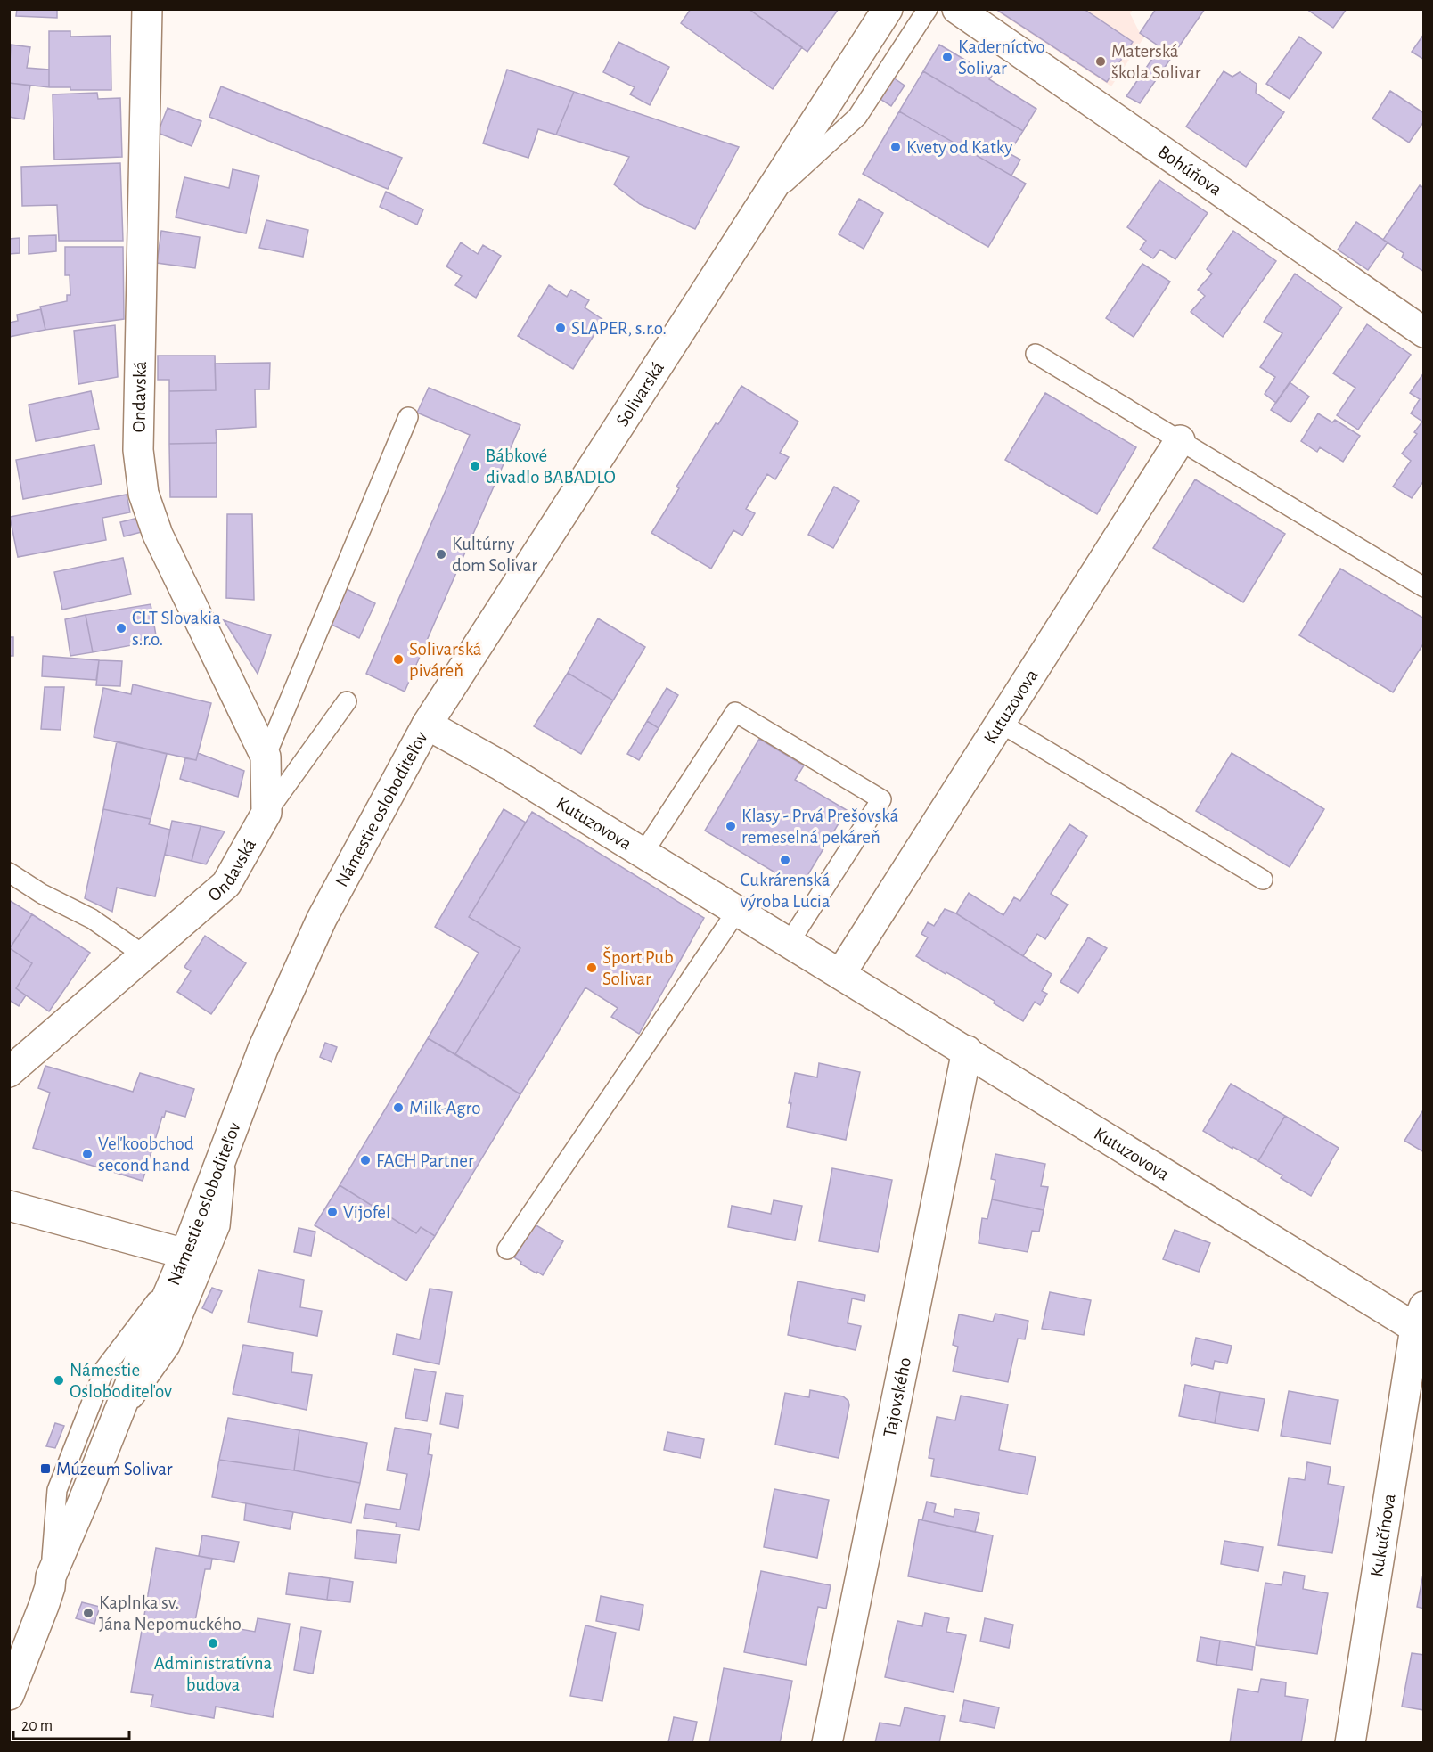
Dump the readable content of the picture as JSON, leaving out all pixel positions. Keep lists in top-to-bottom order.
{
  "streets": {
    "street": [
      "Bohúňova",
      "Solivarská",
      "Ondavská",
      "Kutuzovova",
      "Námestie osloboditeľov",
      "Tajovského",
      "Kukučínova"
    ]
  },
  "crossings": [
    ["Solivarská", "Kutuzovova"],
    ["Solivarská", "Námestie osloboditeľov"],
    ["Kutuzovova", "Námestie osloboditeľov"],
    ["Kutuzovova", "Tajovského"],
    ["Kutuzovova", "Kukučínova"]
  ],
  "places": {
    "other": [
      "Kaderníctvo Solivar",
      "Materská škola Solivar",
      "Kvety od Katky",
      "SLAPER, s.r.o.",
      "Bábkové divadlo BABADLO",
      "Kultúrny dom Solivar",
      "CLT Slovakia s.r.o.",
      "Solivarská piváreň",
      "Klasy - Prvá Prešovská remeselná pekáreň",
      "Cukrárenská výroba Lucia",
      "Šport Pub Solivar",
      "Milk-Agro",
      "Veľkoobchod second hand",
      "FACH Partner",
      "Vijofel",
      "Námestie Osloboditeľov",
      "Kaplnka sv. Jána Nepomuckého",
      "Administratívna budova"
    ],
    "transit": ["Múzeum Solivar"]
  },
  "scale_bar": "20 m"
}
